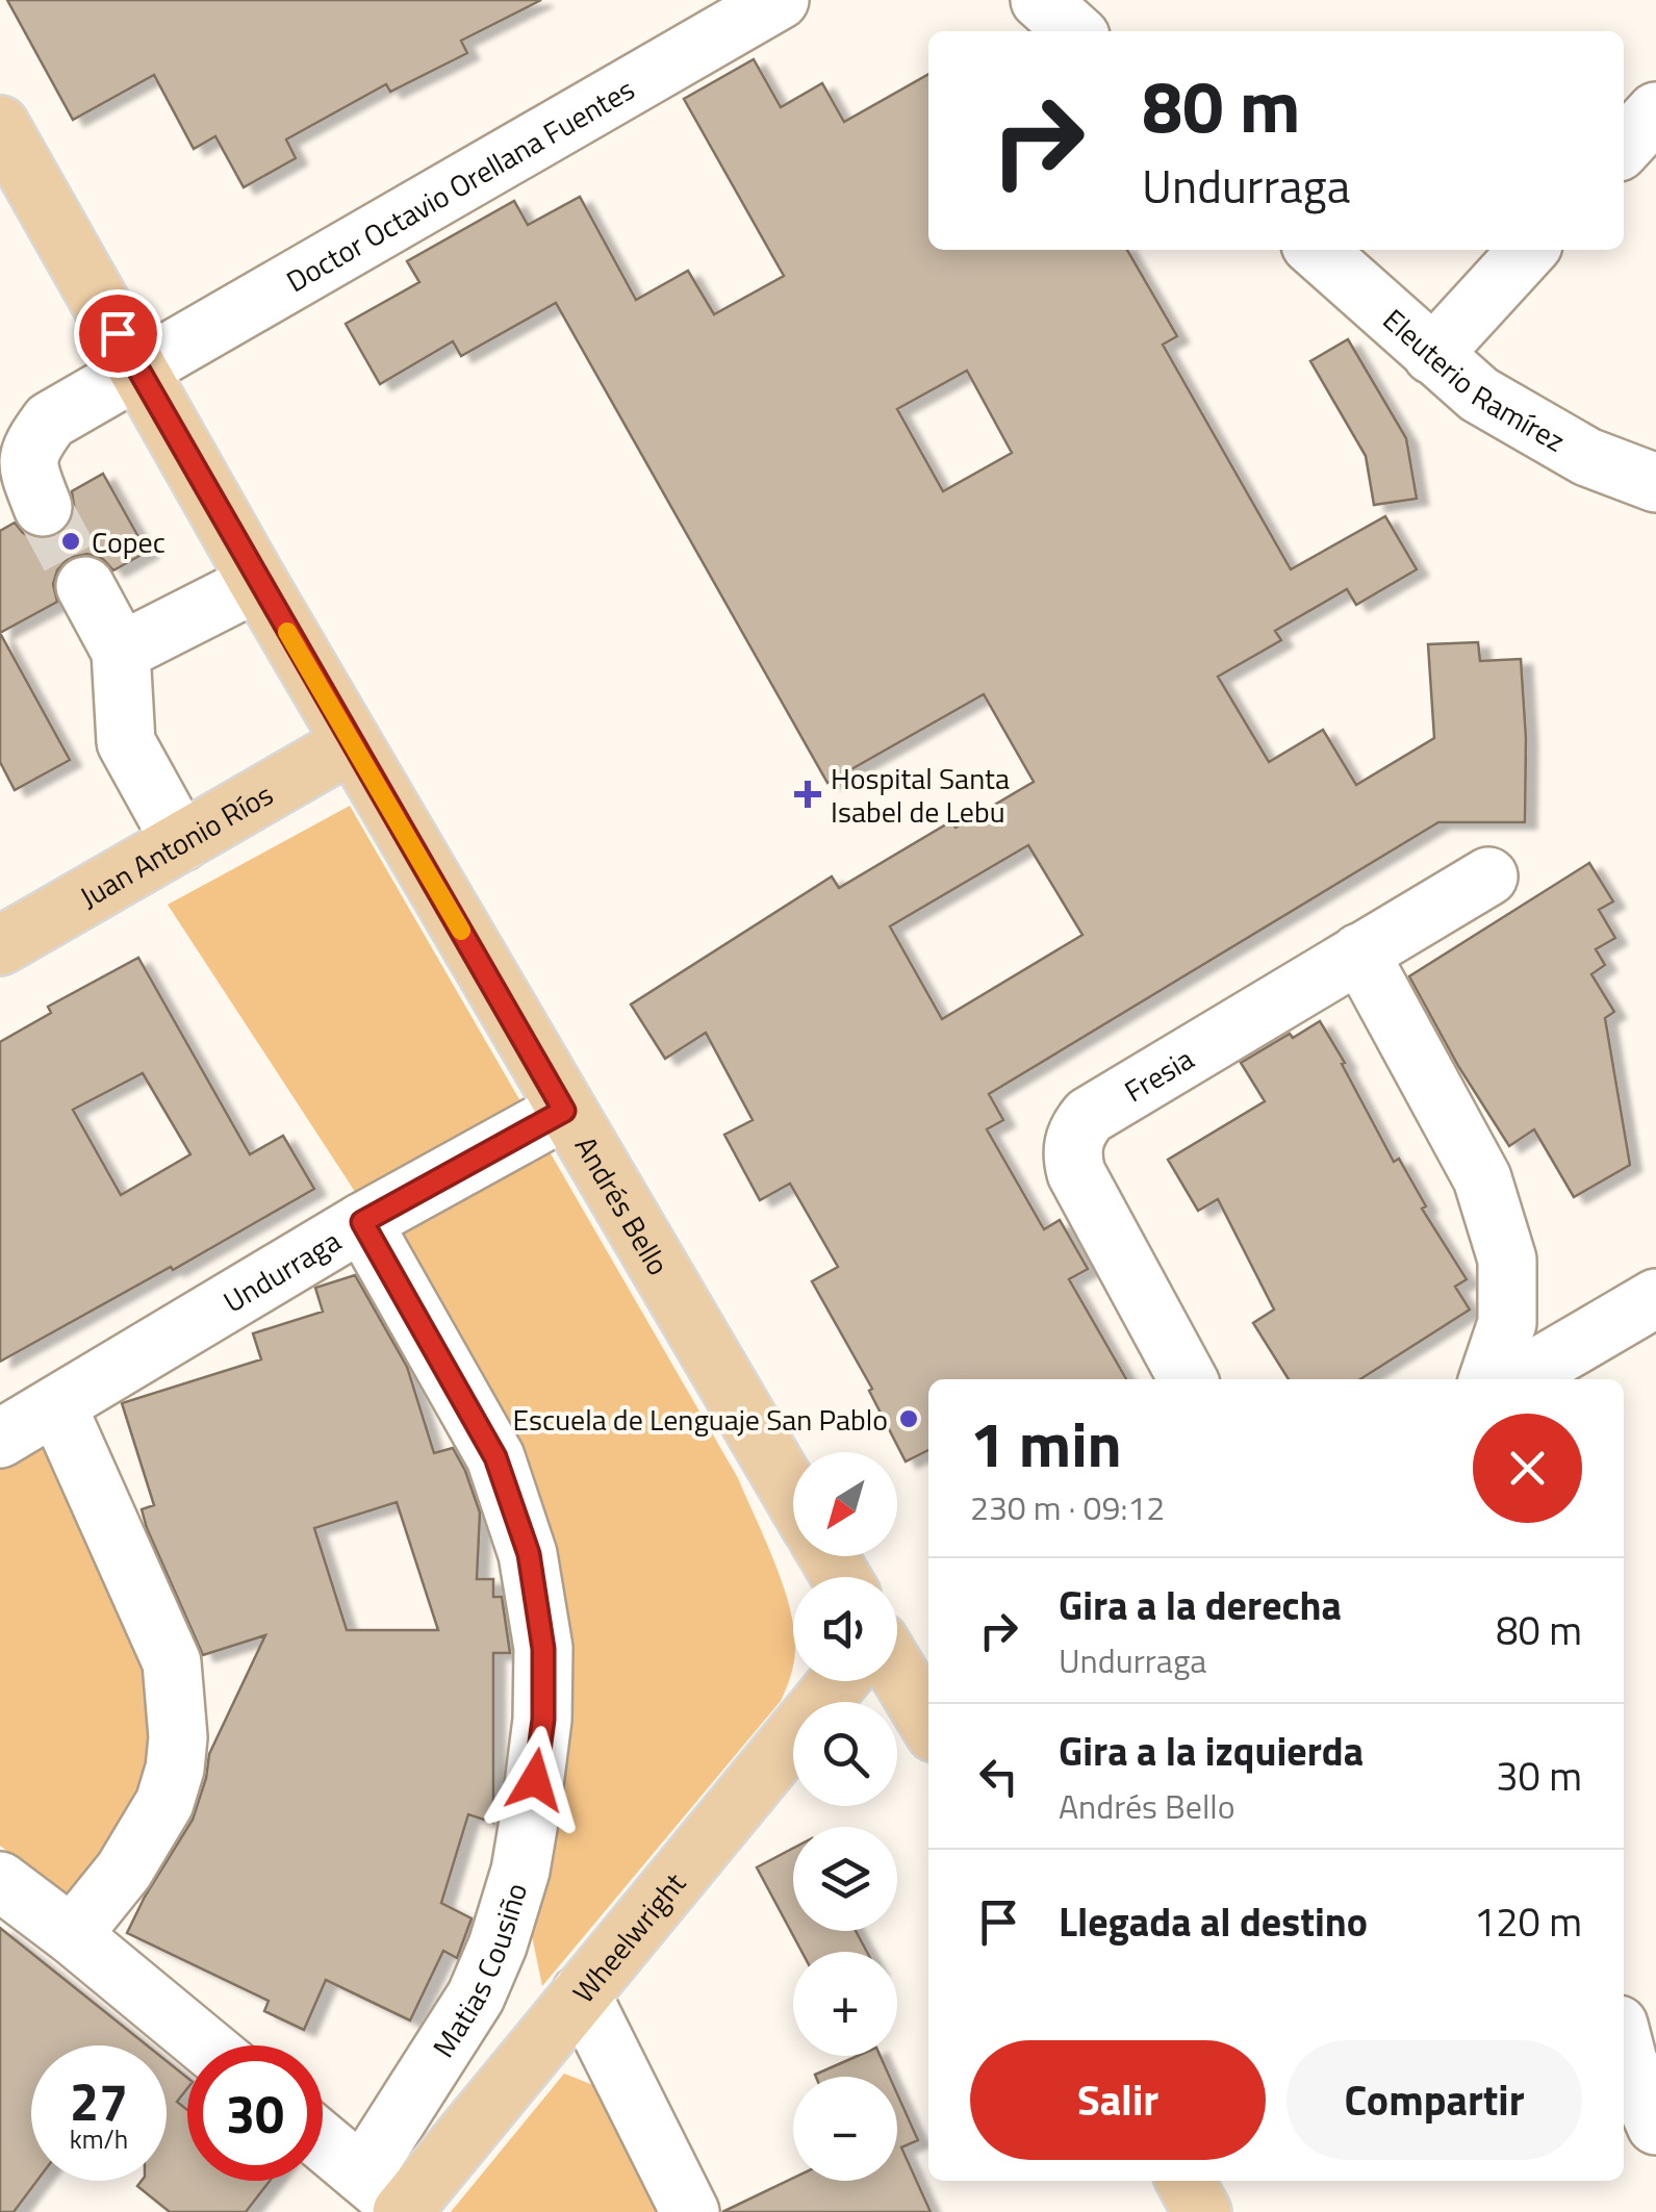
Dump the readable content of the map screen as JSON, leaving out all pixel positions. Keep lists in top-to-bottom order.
{
  "streets": {
    "main road": ["Juan Antonio Ríos", "Andrés Bello", "Wheelwright"],
    "street": [
      "Doctor Octavio Orellana Fuentes",
      "Eleuterio Ramírez",
      "Fresia",
      "Undurraga",
      "Matias Cousiño"
    ]
  },
  "crossings": [
    ["Doctor Octavio Orellana Fuentes", "Andrés Bello"],
    ["Juan Antonio Ríos", "Andrés Bello"],
    ["Andrés Bello", "Undurraga"],
    ["Undurraga", "Matias Cousiño"],
    ["Wheelwright", "Matias Cousiño"]
  ],
  "places": {
    "other": ["Copec", "Escuela de Lenguaje San Pablo"],
    "health": ["Hospital Santa Isabel de Lebu"]
  },
  "north": "bottom left",
  "page": {
    "turn": ["80 m", "Undurraga"],
    "heading": ["1 min", "230 m · 09:12"],
    "map_buttons": ["+", "−"],
    "list": [
      {
        "name": "Gira a la derecha",
        "note": "Undurraga",
        "value": "80 m"
      },
      {
        "name": "Gira a la izquierda",
        "note": "Andrés Bello",
        "value": "30 m"
      },
      {
        "name": "Llegada al destino",
        "value": "120 m"
      }
    ],
    "buttons": ["Salir", "Compartir"],
    "speed": "27 km/h",
    "limit": "30"
  }
}
